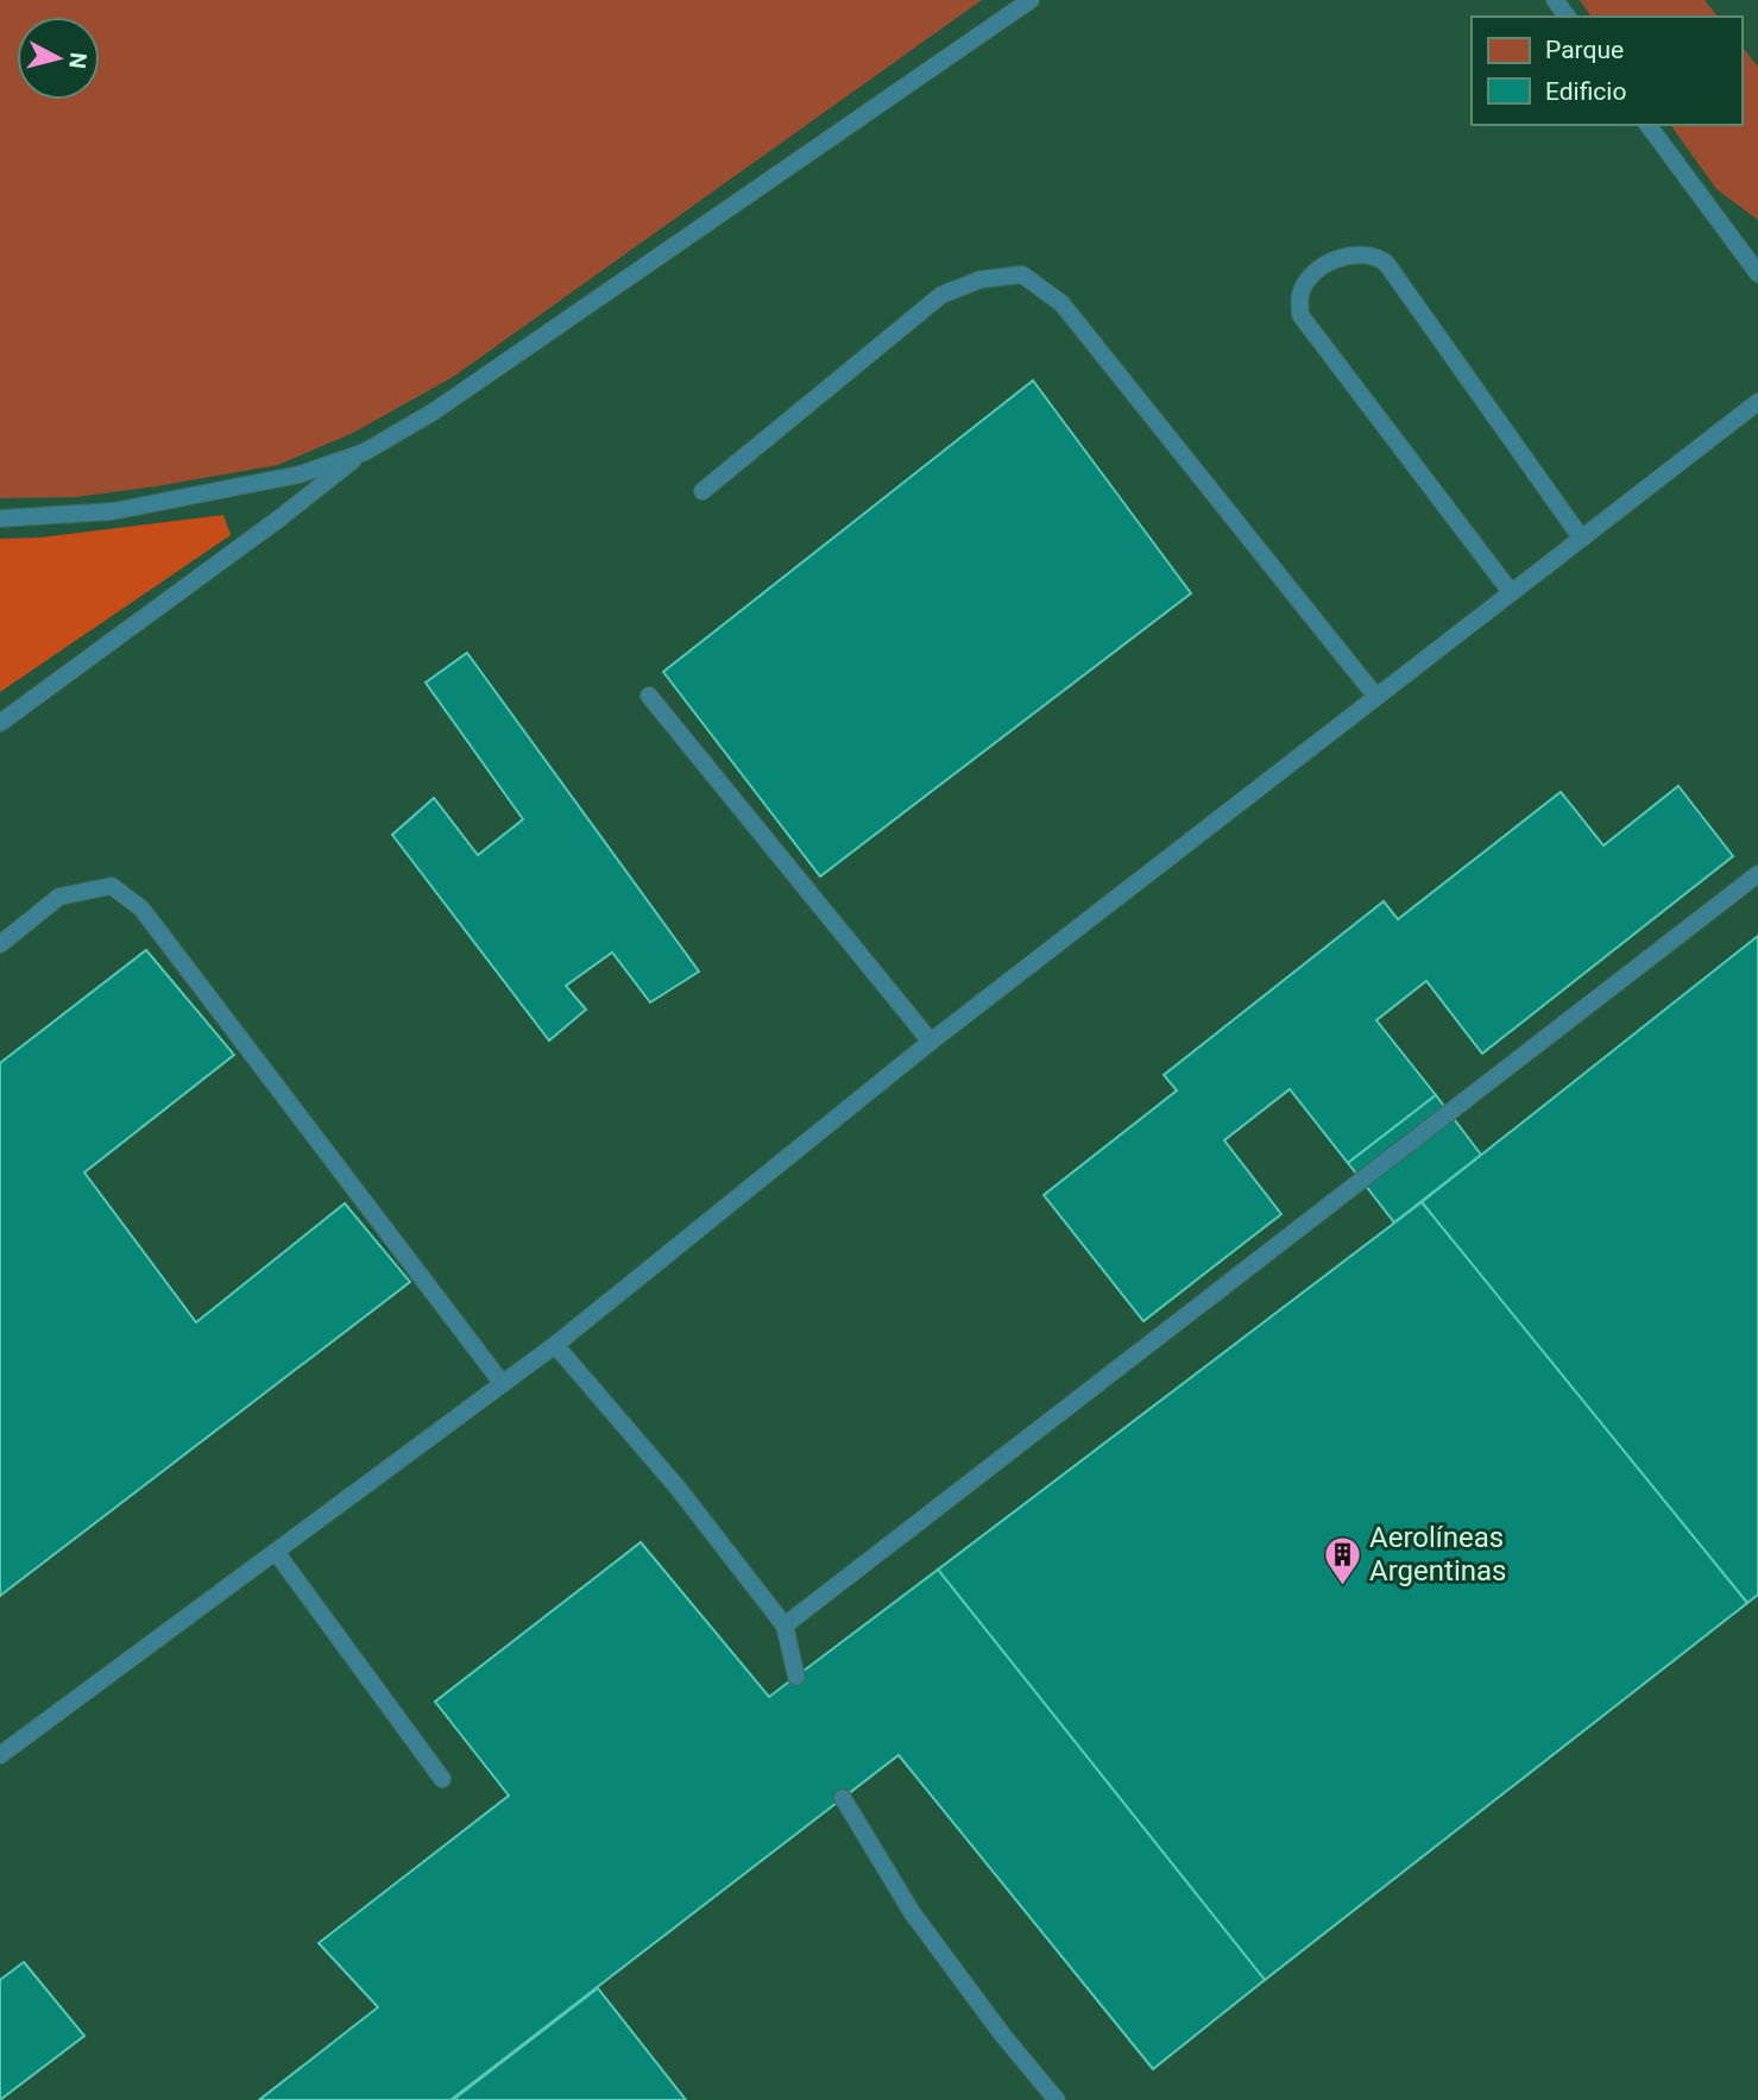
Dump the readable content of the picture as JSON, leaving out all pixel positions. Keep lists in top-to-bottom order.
{
  "places": {
    "building": ["Aerolíneas Argentinas"]
  },
  "legend": ["Parque", "Edificio"],
  "north": "right"
}
